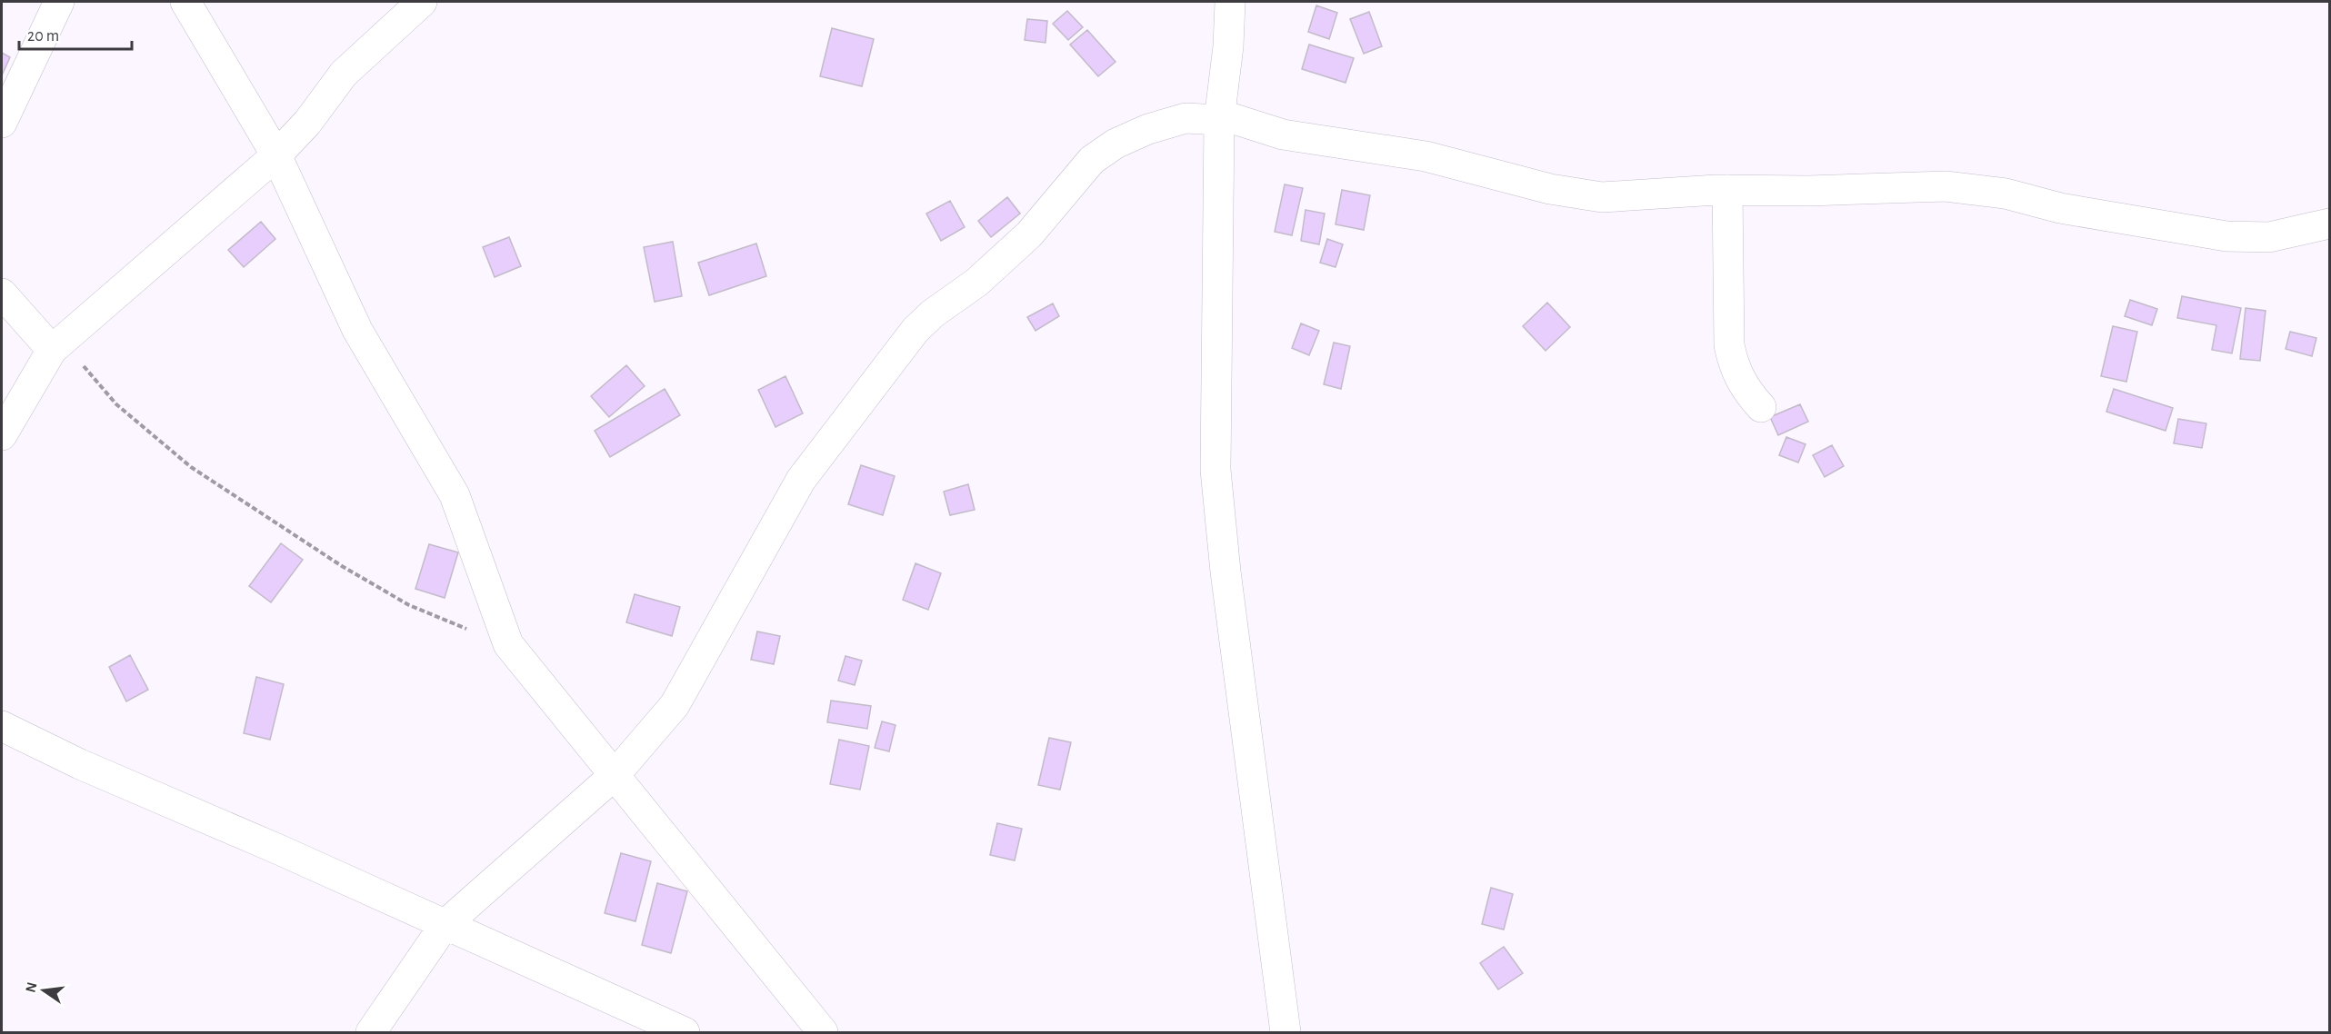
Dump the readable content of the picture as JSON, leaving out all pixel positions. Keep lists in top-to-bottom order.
{
  "scale_bar": "20 m",
  "north": "left"
}
